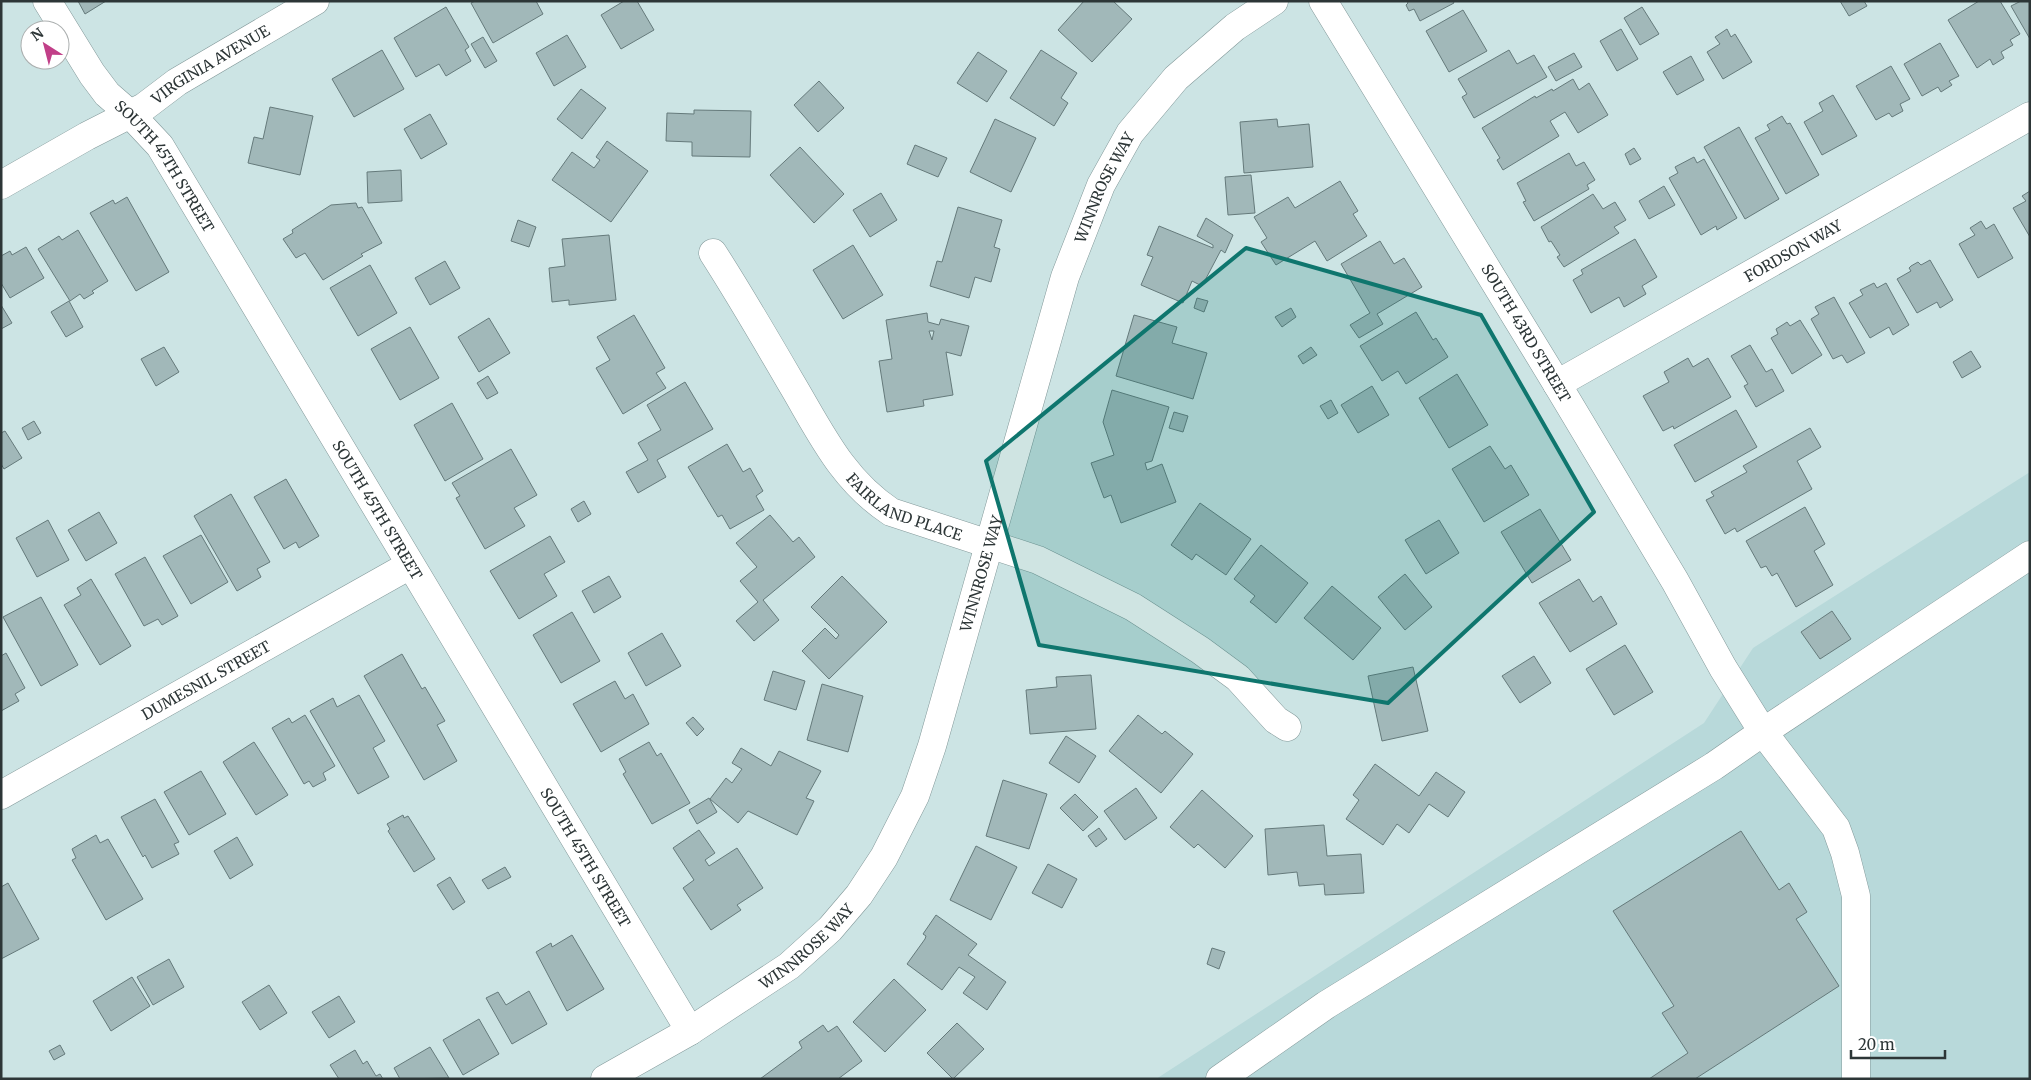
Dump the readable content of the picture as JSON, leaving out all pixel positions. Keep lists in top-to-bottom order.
{
  "streets": {
    "street": [
      "VIRGINIA AVENUE",
      "SOUTH 45TH STREET",
      "WINNROSE WAY",
      "FORDSON WAY",
      "SOUTH 43RD STREET",
      "FAIRLAND PLACE",
      "DUMESNIL STREET"
    ]
  },
  "crossings": [
    ["VIRGINIA AVENUE", "SOUTH 45TH STREET"],
    ["SOUTH 45TH STREET", "WINNROSE WAY"],
    ["SOUTH 45TH STREET", "DUMESNIL STREET"],
    ["WINNROSE WAY", "FAIRLAND PLACE"],
    ["FORDSON WAY", "SOUTH 43RD STREET"]
  ],
  "scale_bar": "20 m",
  "north": "top left"
}
